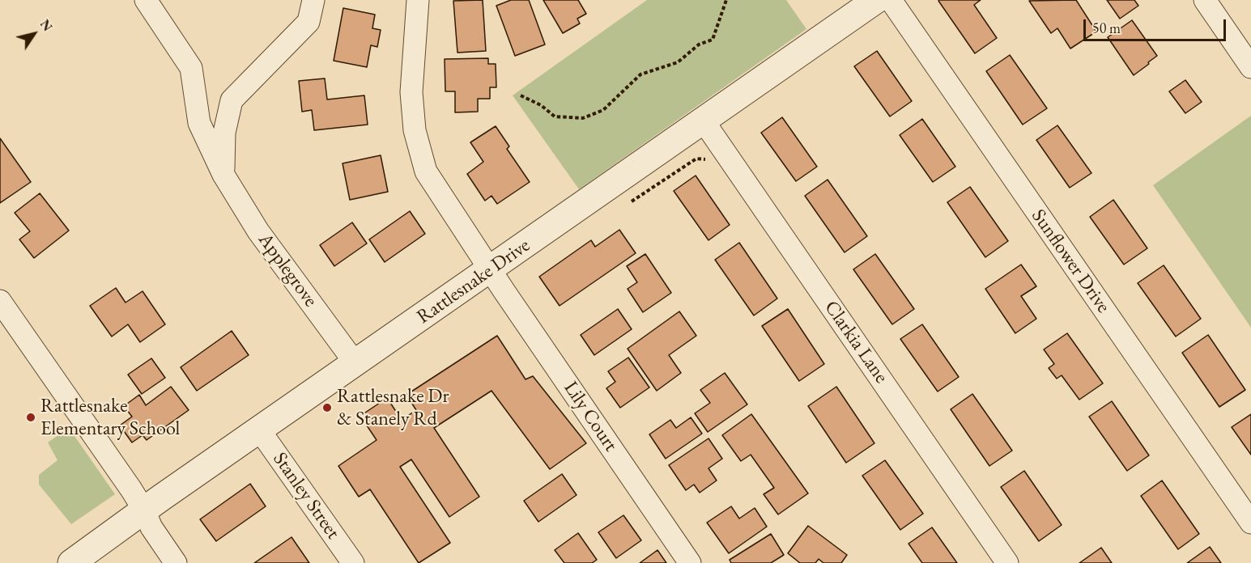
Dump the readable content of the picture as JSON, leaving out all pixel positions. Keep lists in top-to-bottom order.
{
  "streets": {
    "street": [
      "Sunflower Drive",
      "Applegrove",
      "Rattlesnake Drive",
      "Clarkia Lane",
      "Lily Court",
      "Stanley Street"
    ]
  },
  "crossings": [
    ["Applegrove", "Rattlesnake Drive"],
    ["Rattlesnake Drive", "Clarkia Lane"],
    ["Rattlesnake Drive", "Lily Court"],
    ["Rattlesnake Drive", "Stanley Street"]
  ],
  "places": ["Rattlesnake Dr & Stanely Rd", "Rattlesnake Elementary School"],
  "scale_bar": "50 m",
  "north": "top right"
}
